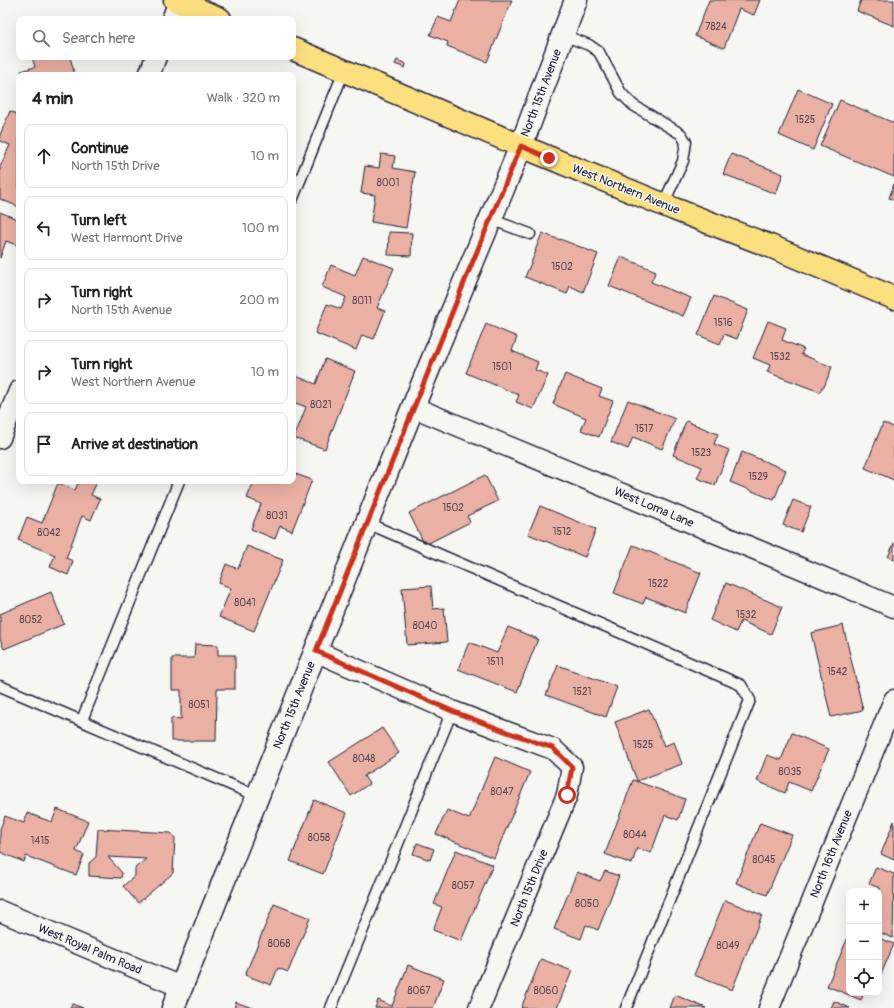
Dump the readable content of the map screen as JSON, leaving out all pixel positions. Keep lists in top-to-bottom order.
{
  "streets": {
    "main road": ["West Northern Avenue"],
    "street": [
      "North 15th Avenue",
      "West Loma Lane",
      "North 16th Avenue",
      "North 15th Drive",
      "West Royal Palm Road"
    ]
  },
  "crossings": [
    ["North 15th Avenue", "West Northern Avenue"],
    ["North 15th Avenue", "West Loma Lane"],
    ["North 15th Avenue", "West Royal Palm Road"]
  ],
  "house_numbers": [
    "7824",
    "1525",
    "8001",
    "1502",
    "8011",
    "1516",
    "1532",
    "1501",
    "8021",
    "1517",
    "1523",
    "1529",
    "1502",
    "8031",
    "1512",
    "8042",
    "1522",
    "8041",
    "1532",
    "8052",
    "8040",
    "1511",
    "1542",
    "1521",
    "8051",
    "1525",
    "8048",
    "8035",
    "8047",
    "8044",
    "8058",
    "1415",
    "8045",
    "8057",
    "8050",
    "8068",
    "8049",
    "8067",
    "8060"
  ],
  "page": {
    "search": "Search here",
    "heading": ["4 min", "Walk · 320 m"],
    "list": [
      ["Continue", "North 15th Drive", "10 m"],
      ["Turn left", "West Harmont Drive", "100 m"],
      ["Turn right", "North 15th Avenue", "200 m"],
      ["Turn right", "West Northern Avenue", "10 m"],
      "Arrive at destination"
    ],
    "map_buttons": ["+", "−"]
  }
}
